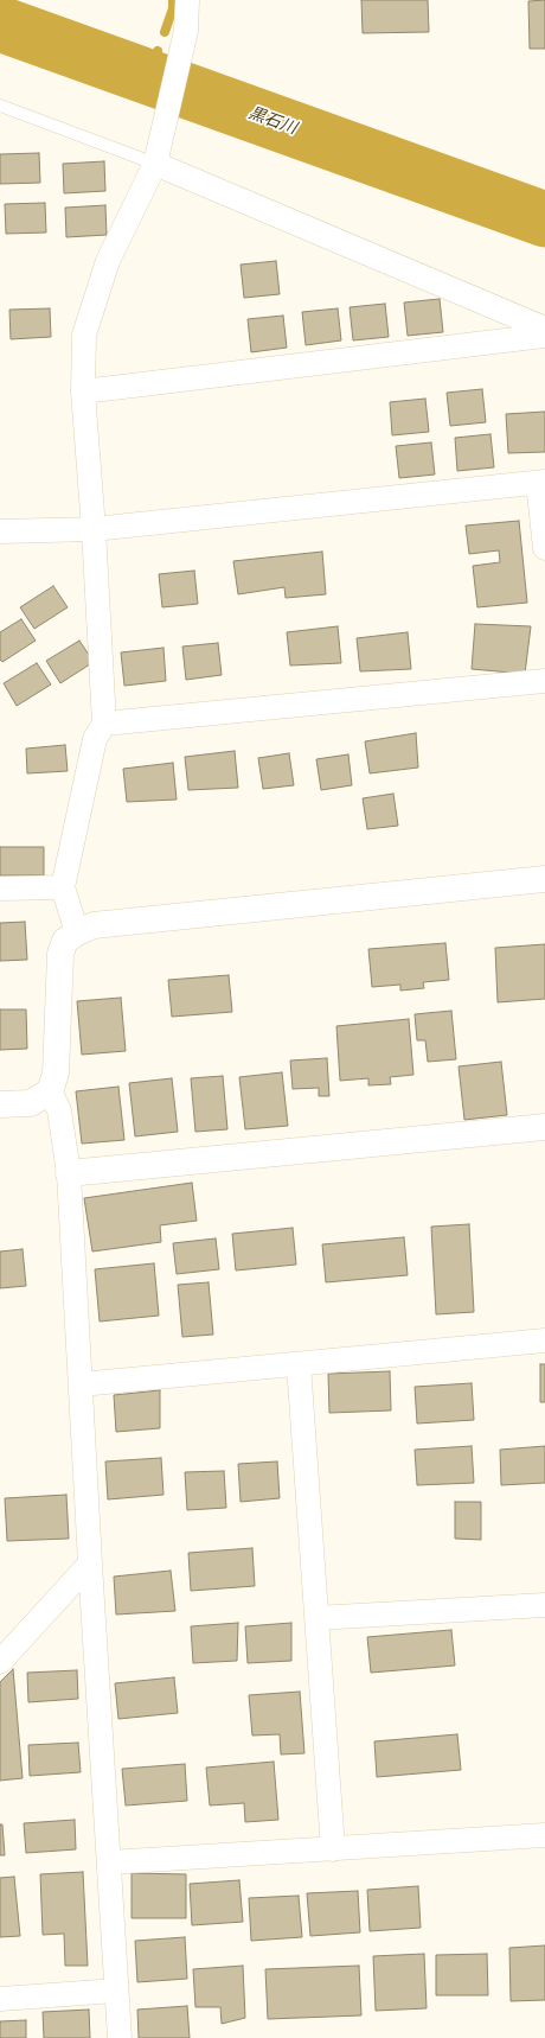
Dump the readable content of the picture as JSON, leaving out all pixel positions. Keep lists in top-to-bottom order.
{
  "water": ["黒石川"]
}
